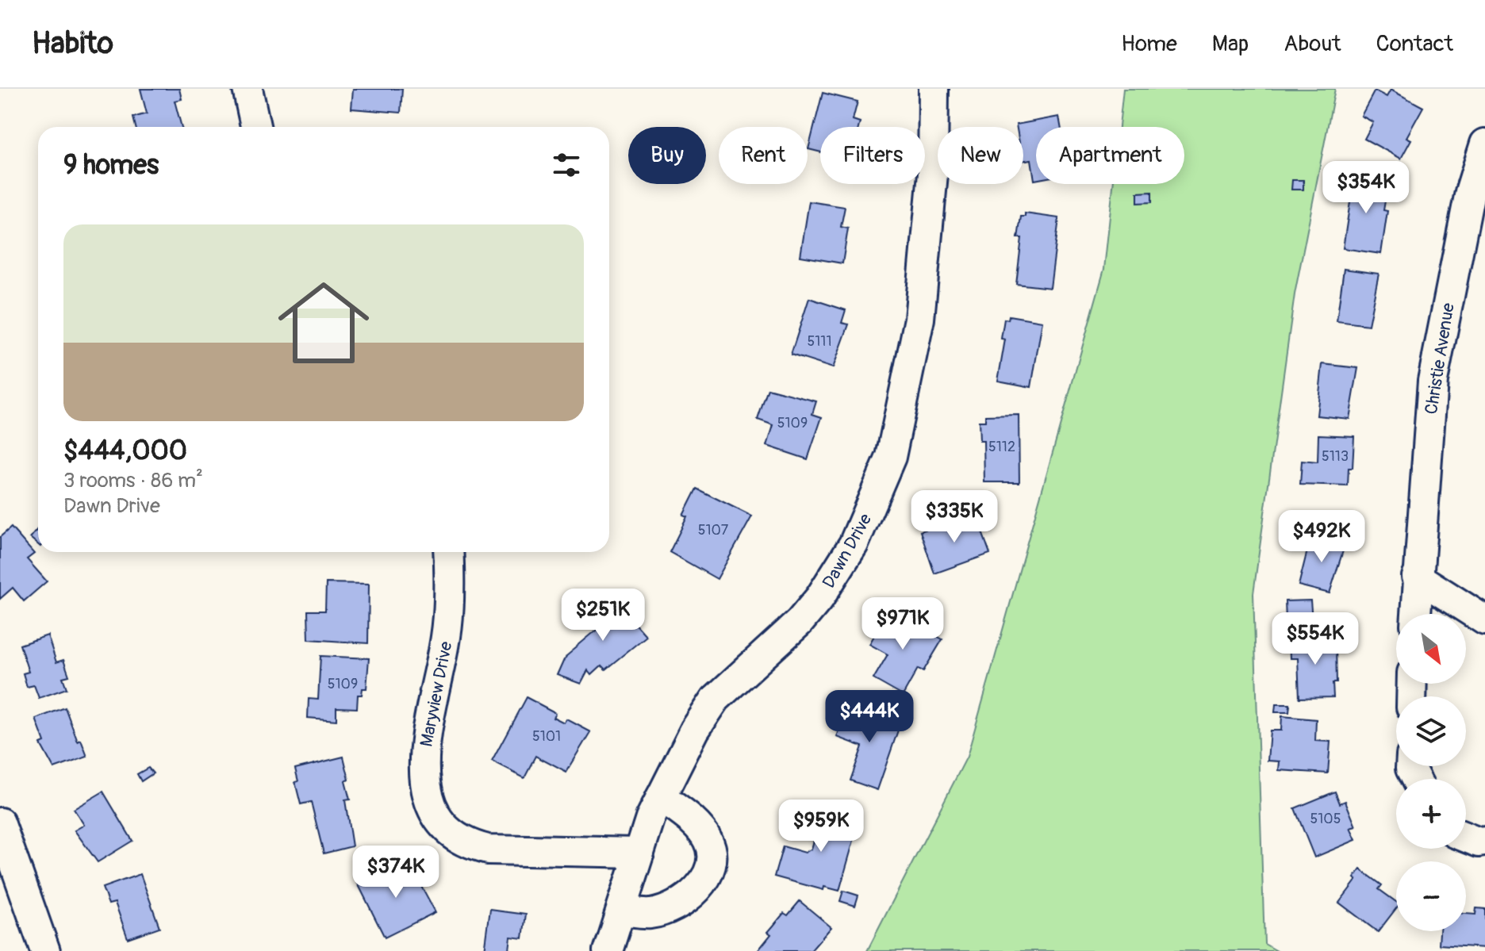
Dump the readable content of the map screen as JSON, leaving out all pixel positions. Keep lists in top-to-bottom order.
{
  "streets": {
    "street": ["Christie Avenue", "Dawn Drive", "Maryview Drive"]
  },
  "crossings": [
    ["Dawn Drive", "Maryview Drive"]
  ],
  "house_numbers": [
    "5111",
    "5109",
    "5112",
    "5113",
    "5107",
    "5109",
    "5101",
    "5105"
  ],
  "north": "bottom right",
  "page": {
    "header": "Habito",
    "nav": [
      "Home",
      "Map",
      "About",
      "Contact"
    ],
    "chip": [
      "Buy",
      "Rent",
      "Filters",
      "New",
      "Apartment"
    ],
    "heading": "9 homes",
    "price": [
      "$354K",
      "$335K",
      "$492K",
      "$251K",
      "$971K",
      "$554K",
      "$444K",
      "$959K",
      "$374K"
    ],
    "list": [
      {
        "name": "$444,000",
        "note": "3 rooms · 86 m² · Dawn Drive"
      }
    ],
    "map_buttons": ["+", "−"]
  }
}
